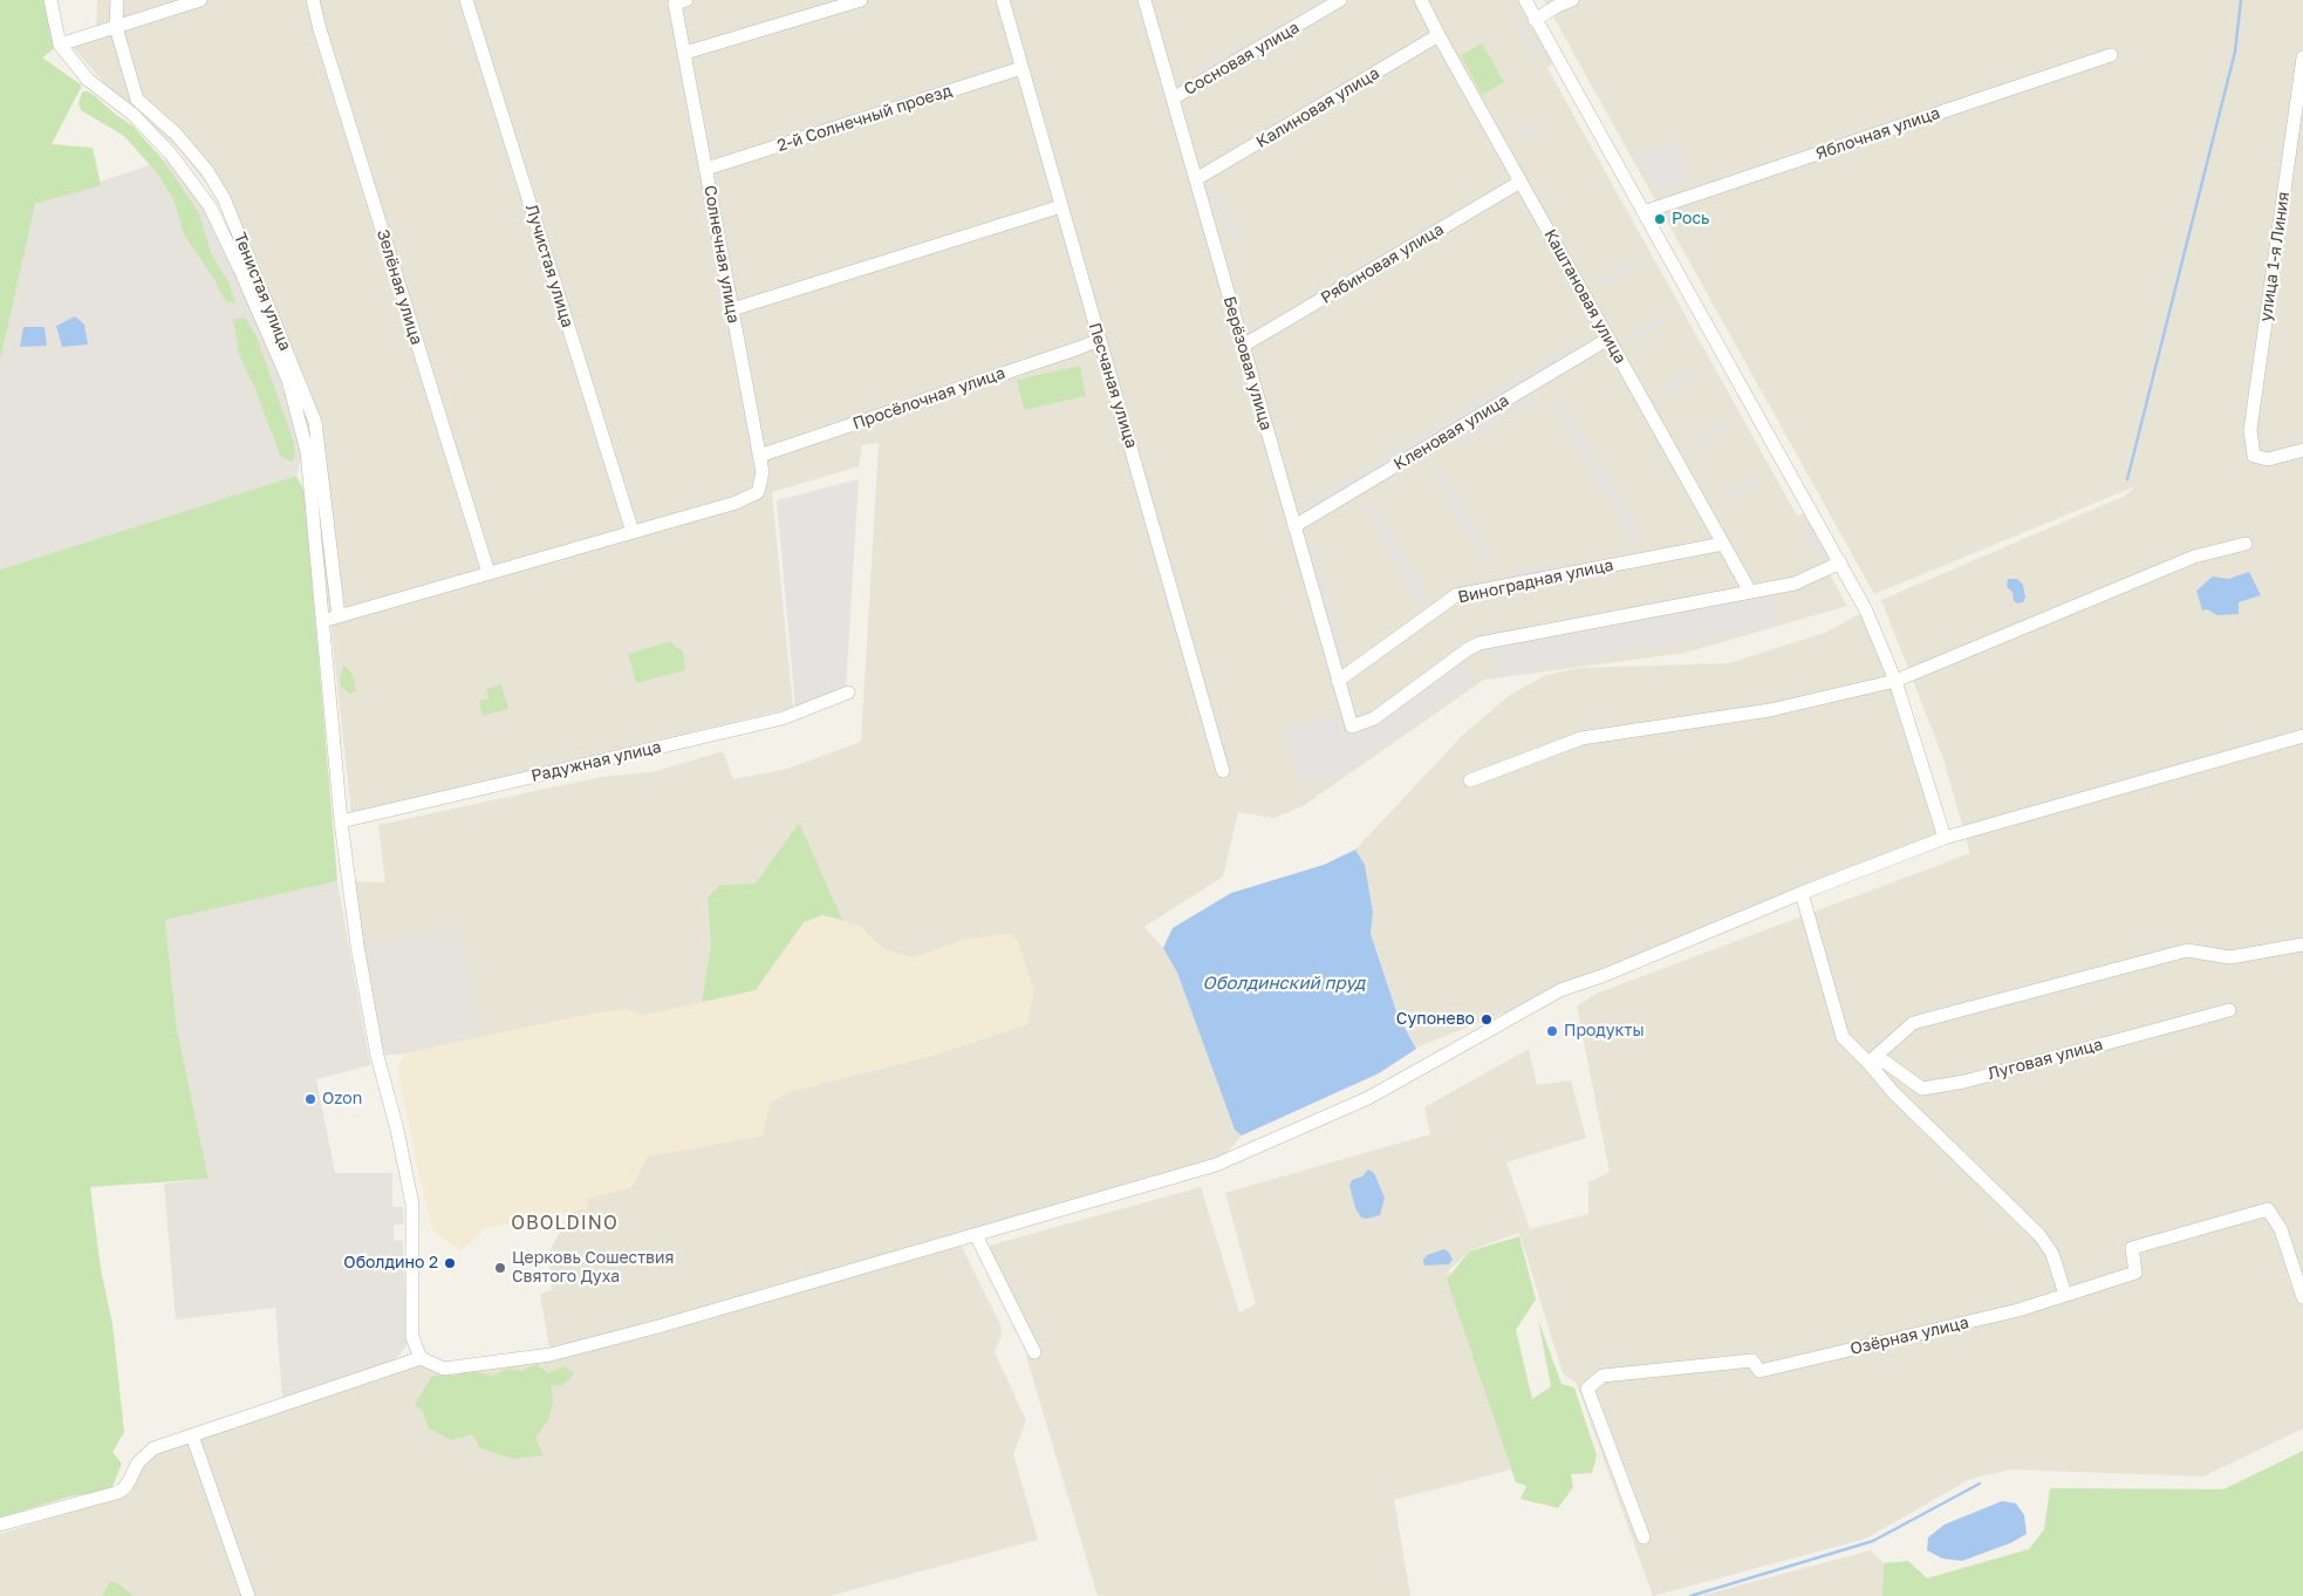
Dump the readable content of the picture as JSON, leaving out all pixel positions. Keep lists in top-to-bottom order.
{
  "streets": {
    "street": [
      "Сосновая улица",
      "Калиновая улица",
      "2-й Солнечный проезд",
      "Яблочная улица",
      "Солнечная улица",
      "улица 1-я Линия",
      "Рябиновая улица",
      "Лучистая улица",
      "Зелёная улица",
      "Тенистая улица",
      "Каштановая улица",
      "Берёзовая улица",
      "Песчаная улица",
      "Просёлочная улица",
      "Кленовая улица",
      "Виноградная улица",
      "Радужная улица",
      "Луговая улица",
      "Озёрная улица"
    ]
  },
  "crossings": [
    ["Сосновая улица", "Берёзовая улица"],
    ["Калиновая улица", "Каштановая улица"],
    ["Калиновая улица", "Берёзовая улица"],
    ["2-й Солнечный проезд", "Солнечная улица"],
    ["2-й Солнечный проезд", "Песчаная улица"],
    ["Солнечная улица", "Лучистая улица"],
    ["Солнечная улица", "Просёлочная улица"],
    ["Рябиновая улица", "Каштановая улица"],
    ["Рябиновая улица", "Берёзовая улица"],
    ["Каштановая улица", "Берёзовая улица"],
    ["Каштановая улица", "Кленовая улица"],
    ["Каштановая улица", "Виноградная улица"],
    ["Берёзовая улица", "Кленовая улица"],
    ["Берёзовая улица", "Виноградная улица"],
    ["Песчаная улица", "Просёлочная улица"]
  ],
  "districts": ["OBOLDINO"],
  "water": ["Оболдинский пруд"],
  "places": [
    "Рось",
    "Супонево",
    "Продукты",
    "Ozon",
    "Оболдино 2",
    "Церковь Сошествия Святого Духа"
  ]
}
